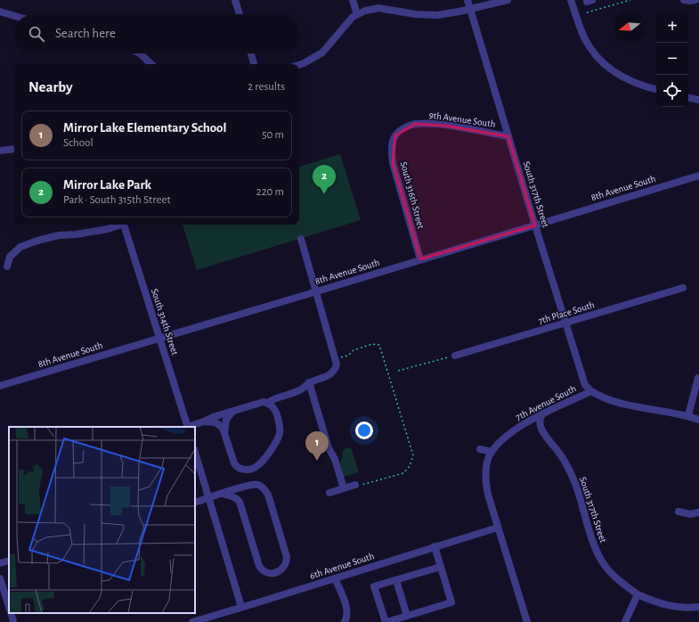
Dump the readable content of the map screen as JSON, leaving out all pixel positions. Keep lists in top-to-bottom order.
{
  "streets": {
    "street": [
      "9th Avenue South",
      "8th Avenue South",
      "South 317th Street",
      "South 316th Street",
      "7th Place South",
      "South 314th Street",
      "7th Avenue South",
      "6th Avenue South"
    ]
  },
  "crossings": [
    ["9th Avenue South", "South 317th Street"],
    ["9th Avenue South", "South 316th Street"],
    ["8th Avenue South", "South 317th Street"],
    ["8th Avenue South", "South 316th Street"],
    ["8th Avenue South", "South 314th Street"],
    ["South 317th Street", "7th Place South"],
    ["South 317th Street", "7th Avenue South"],
    ["7th Avenue South", "6th Avenue South"]
  ],
  "north": "left",
  "page": {
    "map_buttons": ["+", "−"],
    "search": "Search here",
    "heading": ["Nearby", "2 results"],
    "list": [
      {
        "mark": "1",
        "name": "Mirror Lake Elementary School",
        "note": "School",
        "value": "50 m"
      },
      {
        "mark": "2",
        "name": "Mirror Lake Park",
        "note": "Park · South 315th Street",
        "value": "220 m"
      }
    ],
    "pins": ["2", "1"]
  }
}
